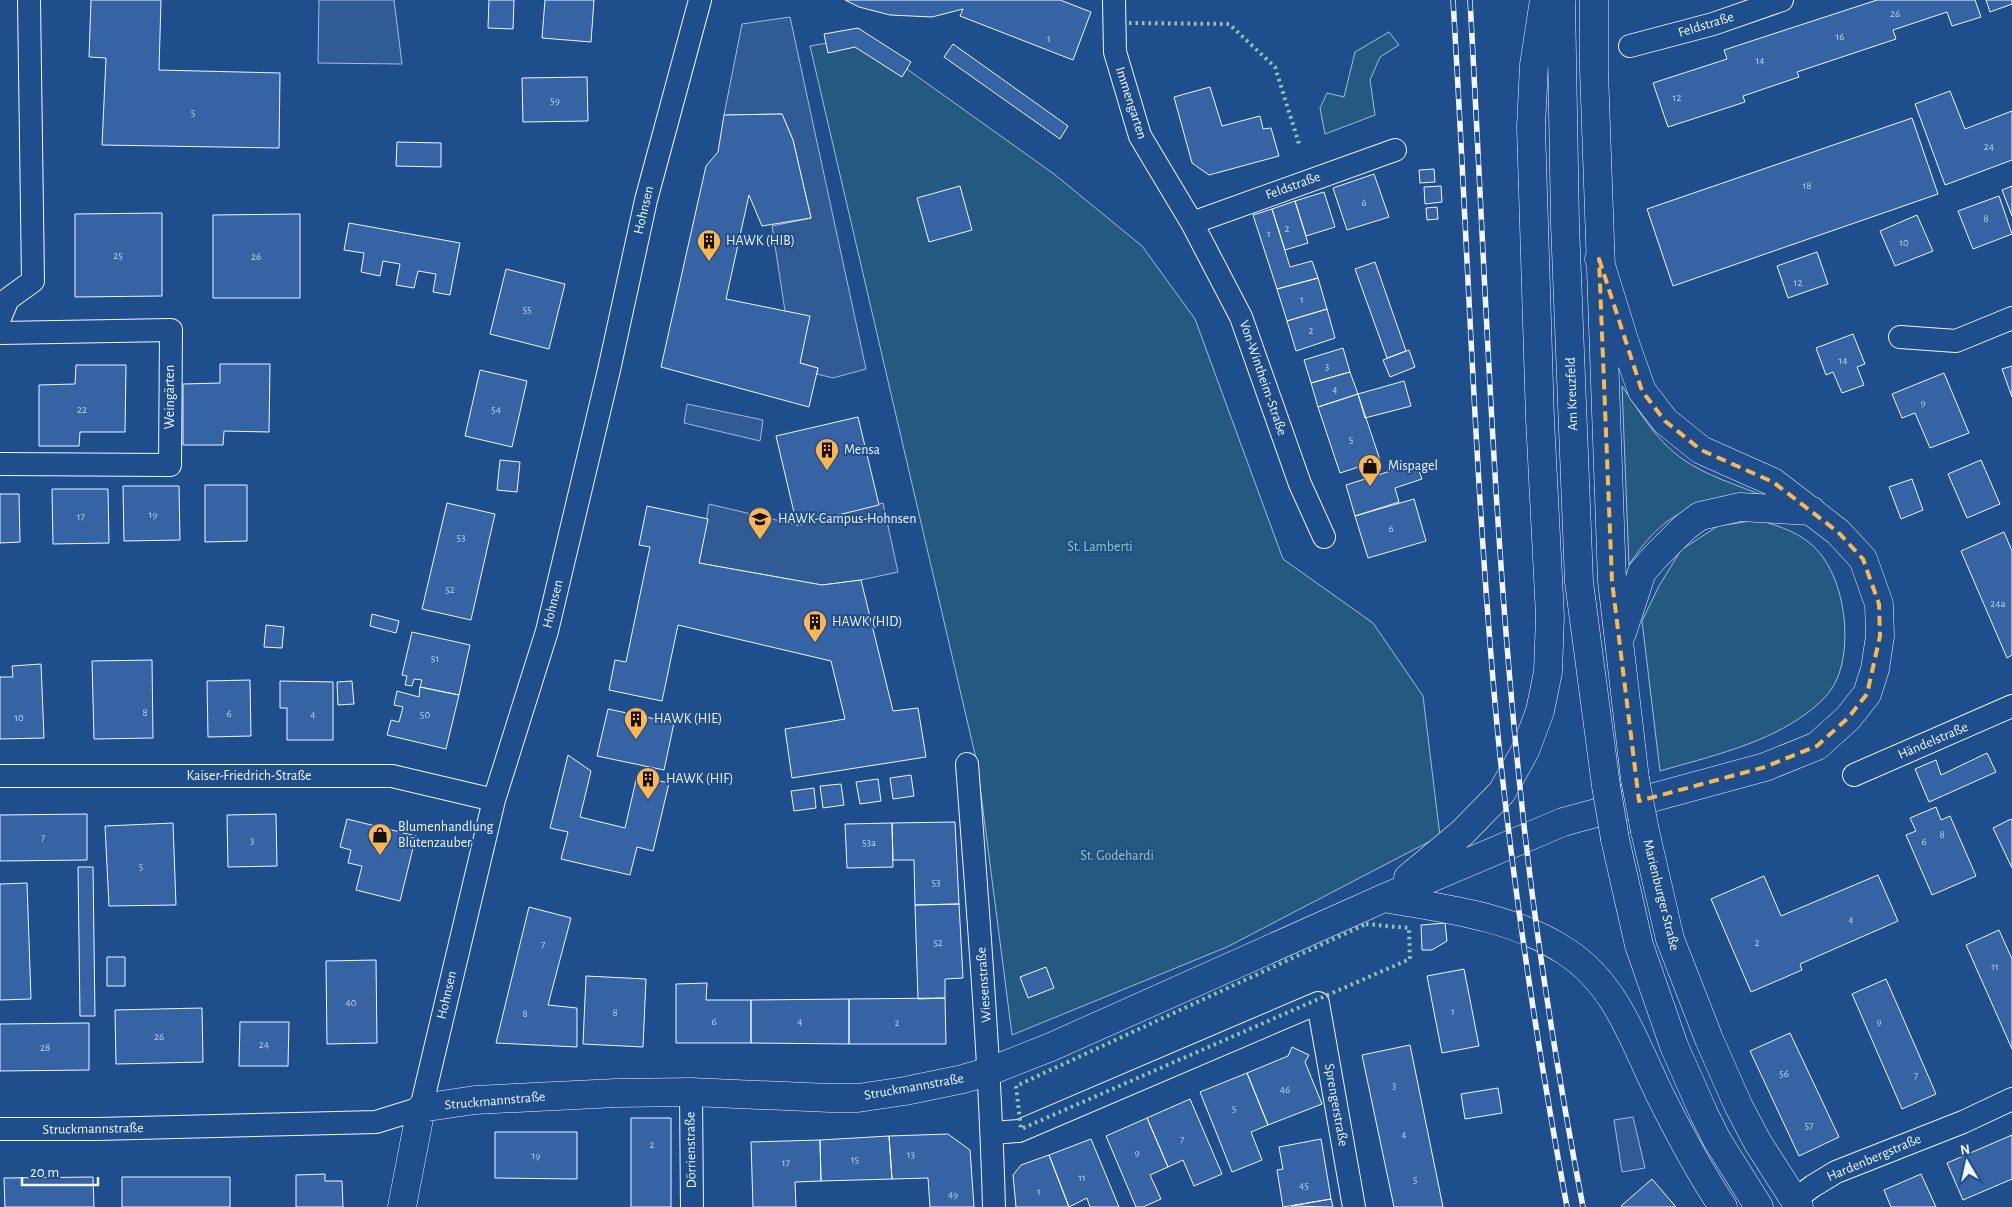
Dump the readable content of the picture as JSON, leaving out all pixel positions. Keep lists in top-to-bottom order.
{
  "streets": {
    "main road": [
      "Hohnsen",
      "Am Kreuzfeld",
      "Marienburger Straße",
      "Struckmannstraße"
    ],
    "street": [
      "Feldstraße",
      "Immengarten",
      "Von-Wintheim-Straße",
      "Weingärten",
      "Händelstraße",
      "Kaiser-Friedrich-Straße",
      "Wiesenstraße",
      "Sprengerstraße",
      "Dörrienstraße",
      "Hardenbergstraße"
    ]
  },
  "crossings": [
    ["Feldstraße", "Immengarten"],
    ["Feldstraße", "Von-Wintheim-Straße"],
    ["Immengarten", "Von-Wintheim-Straße"],
    ["Hohnsen", "Kaiser-Friedrich-Straße"],
    ["Hohnsen", "Struckmannstraße"],
    ["Marienburger Straße", "Hardenbergstraße"],
    ["Wiesenstraße", "Struckmannstraße"],
    ["Wiesenstraße", "Sprengerstraße"],
    ["Struckmannstraße", "Dörrienstraße"]
  ],
  "parks": ["St. Lamberti", "St. Godehardi"],
  "places": {
    "building": [
      "HAWK (HIB)",
      "Mensa",
      "HAWK (HID)",
      "HAWK (HIE)",
      "HAWK (HIF)"
    ],
    "shop": ["Mispagel", "Blumenhandlung Blütenzauber"],
    "school or university": ["HAWK-Campus-Hohnsen"]
  },
  "house_numbers": [
    "26",
    "16",
    "1",
    "14",
    "12",
    "59",
    "5",
    "24",
    "18",
    "6",
    "8",
    "2",
    "1",
    "10",
    "25",
    "26",
    "12",
    "1",
    "55",
    "2",
    "14",
    "3",
    "4",
    "9",
    "22",
    "54",
    "5",
    "19",
    "17",
    "6",
    "53",
    "52",
    "24a",
    "51",
    "8",
    "6",
    "4",
    "50",
    "10",
    "8",
    "7",
    "3",
    "6",
    "53a",
    "5",
    "53",
    "4",
    "52",
    "2",
    "7",
    "11",
    "40",
    "1",
    "8",
    "8",
    "6",
    "4",
    "9",
    "2",
    "26",
    "24",
    "28",
    "56",
    "7",
    "3",
    "46",
    "5",
    "57",
    "4",
    "7",
    "2",
    "9",
    "13",
    "19",
    "15",
    "17",
    "11",
    "5",
    "45",
    "1",
    "49"
  ],
  "scale_bar": "20 m",
  "north": "top"
}
